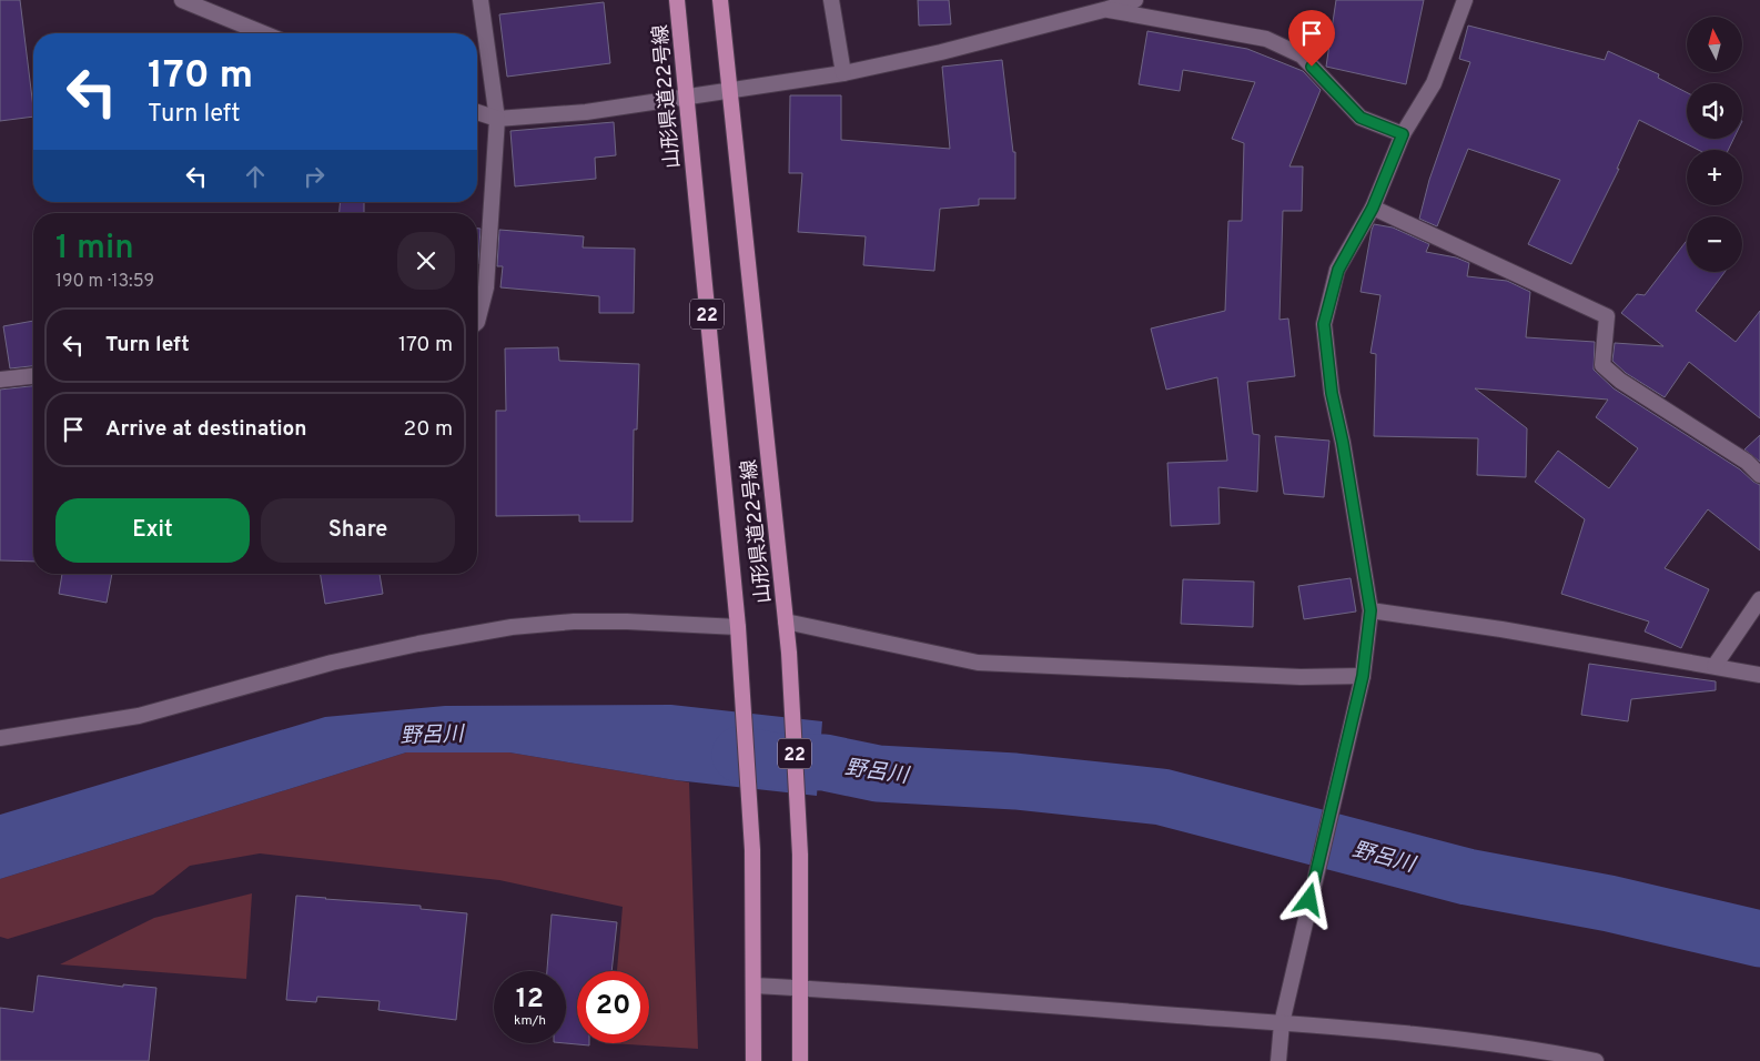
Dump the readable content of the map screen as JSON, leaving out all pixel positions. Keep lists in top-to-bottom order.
{
  "streets": {
    "main road": ["山形県道22号線", "22"]
  },
  "crossings": [
    ["山形県道22号線", "22"]
  ],
  "water": ["野呂川"],
  "north": "top",
  "page": {
    "map_buttons": ["+", "−"],
    "turn": ["170 m", "Turn left"],
    "heading": ["1 min", "190 m · 13:59"],
    "list": [
      {
        "name": "Turn left",
        "value": "170 m"
      },
      {
        "name": "Arrive at destination",
        "value": "20 m"
      }
    ],
    "buttons": ["Exit", "Share"],
    "speed": "12 km/h",
    "limit": "20"
  }
}
